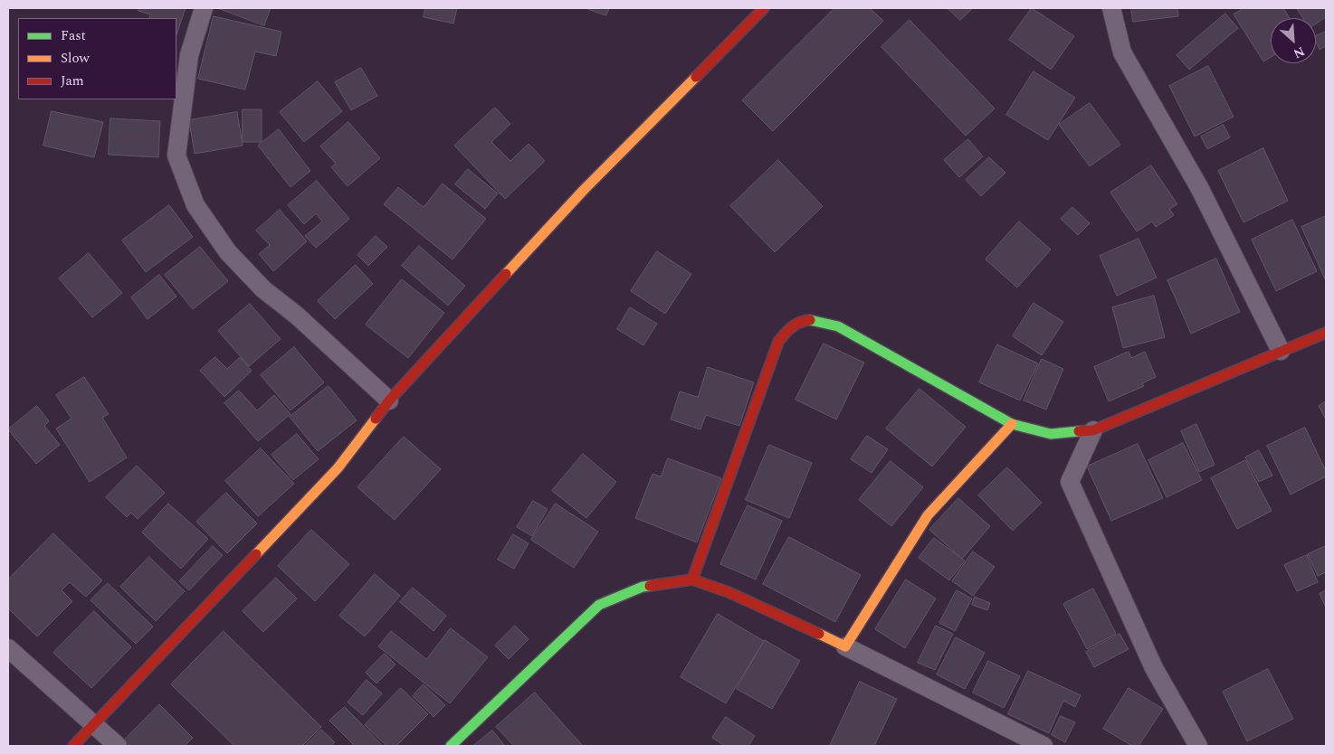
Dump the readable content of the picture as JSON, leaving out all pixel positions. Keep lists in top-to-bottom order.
{
  "legend": ["Fast", "Slow", "Jam"],
  "north": "bottom right"
}
